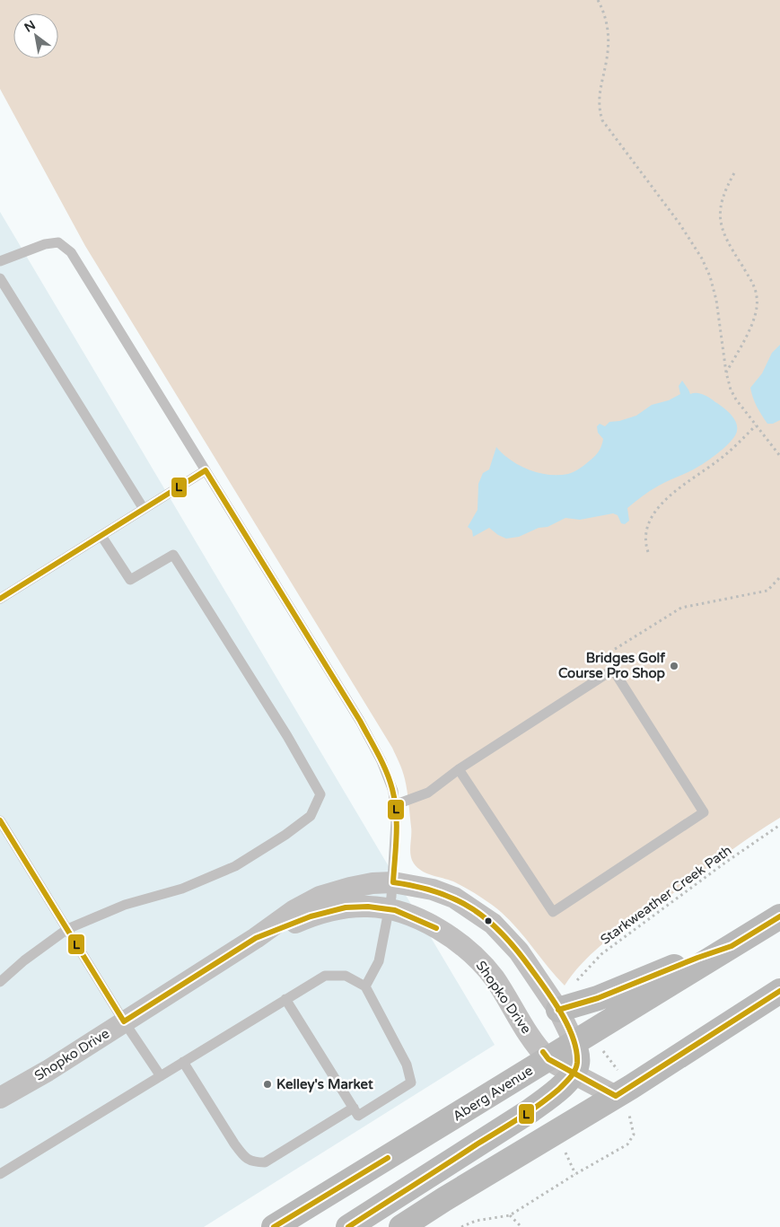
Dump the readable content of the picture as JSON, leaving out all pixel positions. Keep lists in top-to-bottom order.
{
  "streets": {
    "main road": ["Aberg Avenue"],
    "street": ["Shopko Drive"],
    "path": ["Starkweather Creek Path"]
  },
  "crossings": [
    ["Shopko Drive", "Aberg Avenue"]
  ],
  "places": ["Bridges Golf Course Pro Shop", "Kelley's Market"],
  "lines": ["transit line L"],
  "north": "top left"
}
